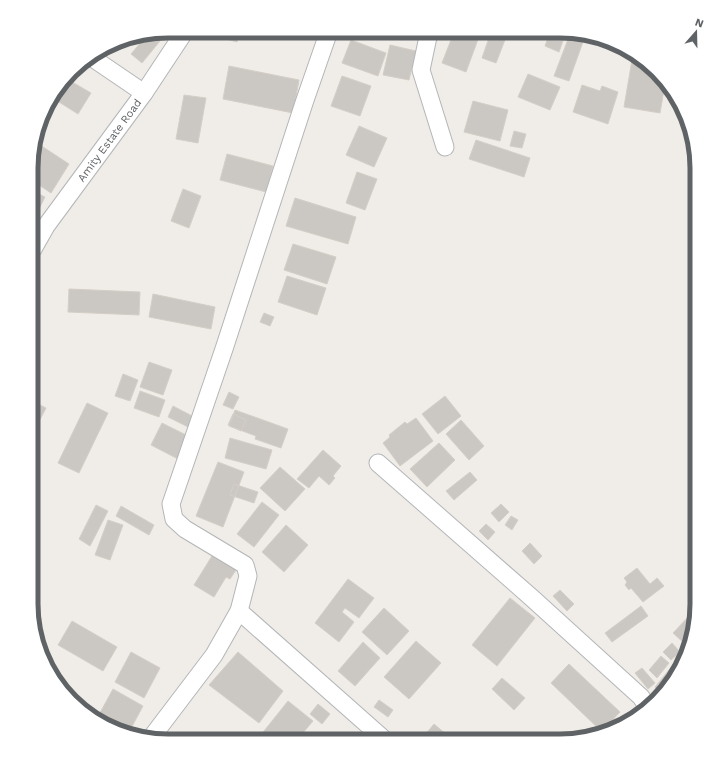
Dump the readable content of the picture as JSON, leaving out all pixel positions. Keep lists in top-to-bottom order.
{
  "streets": {
    "street": ["Amity Estate Road"]
  },
  "north": "top"
}
